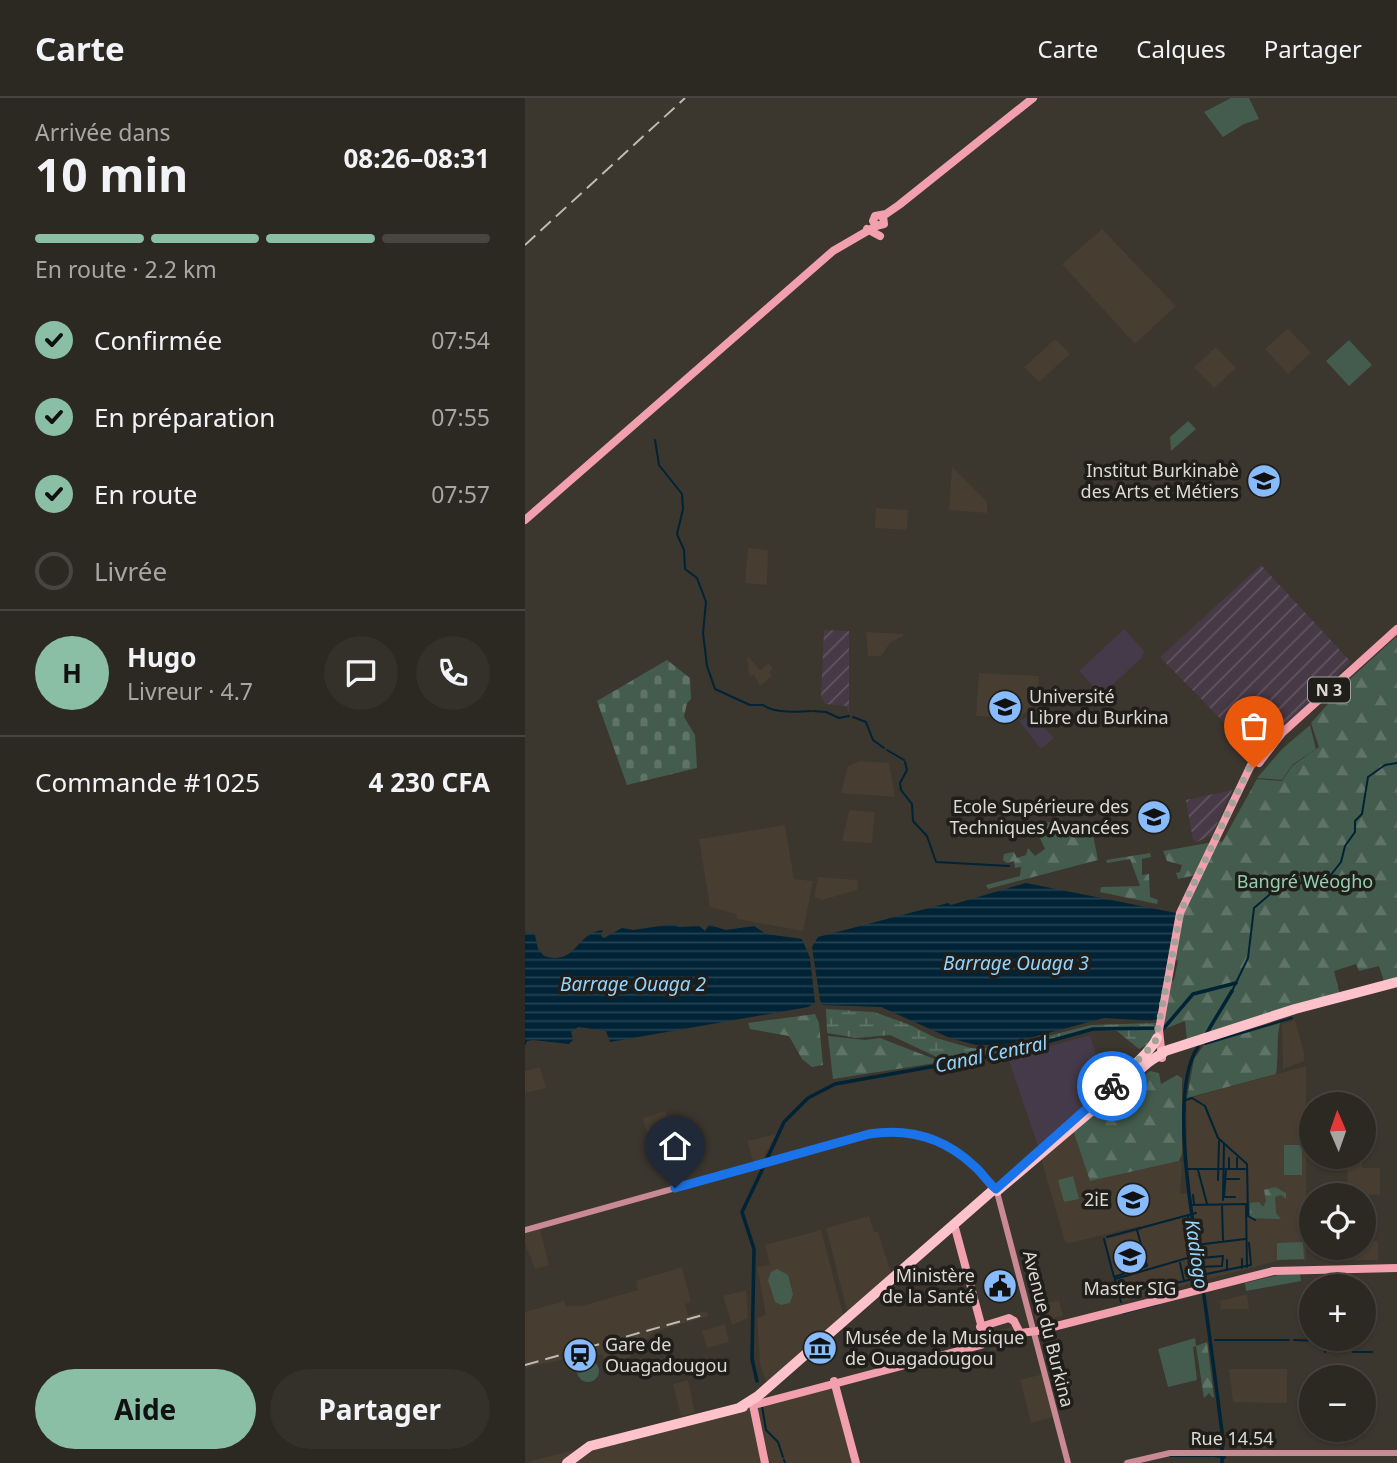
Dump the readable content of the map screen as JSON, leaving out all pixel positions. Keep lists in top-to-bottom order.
{
  "streets": {
    "main road": ["N 3", "Avenue du Burkina", "Rue 14.54"]
  },
  "water": [
    "Barrage Ouaga 3",
    "Barrage Ouaga 2",
    "Canal Central",
    "Kadiogo"
  ],
  "parks": ["Bangré Wéogho"],
  "places": {
    "school or university": [
      "Institut Burkinabè des Arts et Métiers",
      "Université Libre du Burkina",
      "Ecole Supérieure des Techniques Avancées",
      "2iE",
      "Master SIG"
    ],
    "public building": ["Ministère de la Santé"],
    "museum": ["Musée de la Musique de Ouagadougou"],
    "station": ["Gare de Ouagadougou"]
  },
  "north": "top",
  "page": {
    "header": "Carte",
    "nav": ["Carte", "Calques", "Partager"],
    "heading": ["10 min", "Arrivée dans", "08:26–08:31"],
    "panel": [
      "Hugo",
      "Livreur · 4.7",
      "Commande #1025",
      "4 230 CFA"
    ],
    "bar": "En route · 2.2 km",
    "list": [
      ["Confirmée", "07:54"],
      ["En préparation", "07:55"],
      ["En route", "07:57"],
      "Livrée"
    ],
    "round": "H",
    "map_buttons": ["+", "−"],
    "buttons": ["Aide", "Partager"]
  }
}
